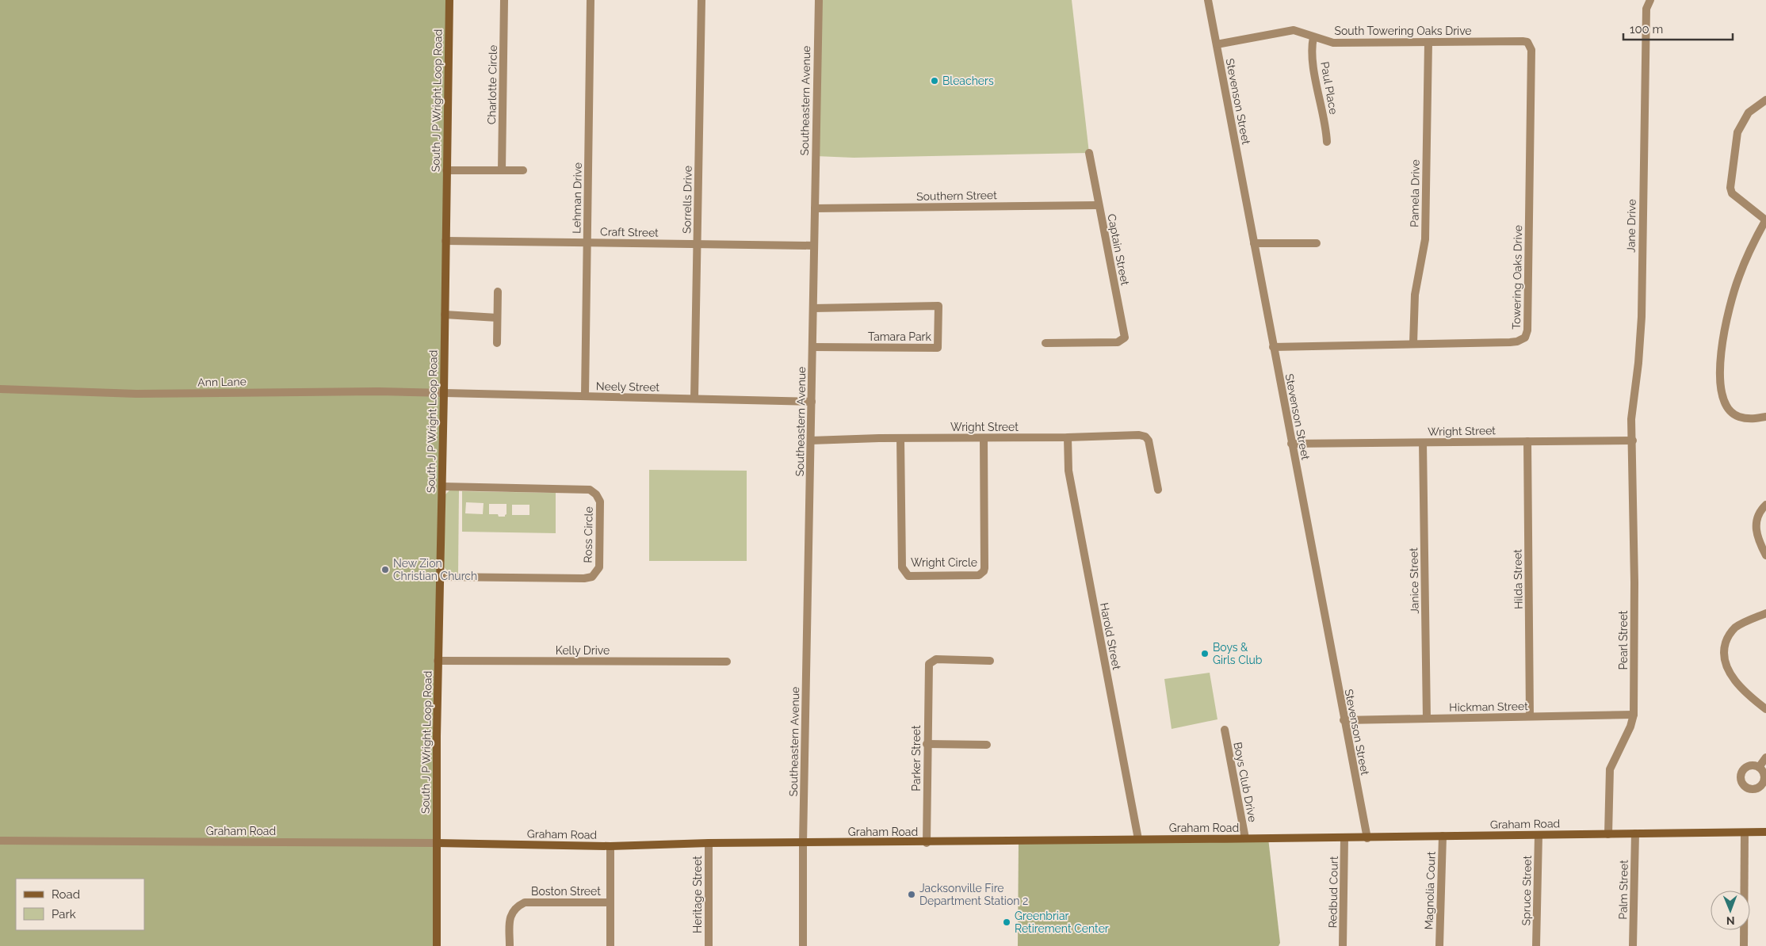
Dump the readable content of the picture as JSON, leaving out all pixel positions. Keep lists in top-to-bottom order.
{
  "streets": {
    "main road": ["South J P Wright Loop Road", "Graham Road"],
    "street": [
      "South Towering Oaks Drive",
      "Charlotte Circle",
      "Paul Place",
      "Southeastern Avenue",
      "Stevenson Street",
      "Pamela Drive",
      "Southern Street",
      "Lehman Drive",
      "Sorrells Drive",
      "Jane Drive",
      "Craft Street",
      "Captain Street",
      "Towering Oaks Drive",
      "Tamara Park",
      "Ann Lane",
      "Neely Street",
      "Wright Street",
      "Ross Circle",
      "Wright Circle",
      "Hilda Street",
      "Janice Street",
      "Harold Street",
      "Pearl Street",
      "Kelly Drive",
      "Hickman Street",
      "Parker Street",
      "Boys Club Drive",
      "Palm Street",
      "Magnolia Court",
      "Spruce Street",
      "Boston Street",
      "Redbud Court",
      "Heritage Street"
    ]
  },
  "crossings": [
    ["South Towering Oaks Drive", "Paul Place"],
    ["South Towering Oaks Drive", "Stevenson Street"],
    ["South Towering Oaks Drive", "Pamela Drive"],
    ["South Towering Oaks Drive", "Towering Oaks Drive"],
    ["South J P Wright Loop Road", "Craft Street"],
    ["South J P Wright Loop Road", "Ann Lane"],
    ["South J P Wright Loop Road", "Neely Street"],
    ["South J P Wright Loop Road", "Ross Circle"],
    ["South J P Wright Loop Road", "Kelly Drive"],
    ["South J P Wright Loop Road", "Graham Road"],
    ["Southeastern Avenue", "Southern Street"],
    ["Southeastern Avenue", "Craft Street"],
    ["Southeastern Avenue", "Tamara Park"],
    ["Southeastern Avenue", "Neely Street"],
    ["Southeastern Avenue", "Wright Street"],
    ["Southeastern Avenue", "Graham Road"],
    ["Stevenson Street", "Towering Oaks Drive"],
    ["Stevenson Street", "Wright Street"],
    ["Stevenson Street", "Hickman Street"],
    ["Stevenson Street", "Graham Road"],
    ["Pamela Drive", "Towering Oaks Drive"],
    ["Southern Street", "Captain Street"],
    ["Lehman Drive", "Craft Street"],
    ["Lehman Drive", "Neely Street"],
    ["Sorrells Drive", "Craft Street"],
    ["Sorrells Drive", "Neely Street"],
    ["Jane Drive", "Wright Street"],
    ["Jane Drive", "Pearl Street"],
    ["Ann Lane", "Neely Street"],
    ["Wright Street", "Wright Circle"],
    ["Wright Street", "Hilda Street"],
    ["Wright Street", "Janice Street"],
    ["Wright Street", "Harold Street"],
    ["Wright Street", "Pearl Street"],
    ["Hilda Street", "Hickman Street"],
    ["Janice Street", "Hickman Street"],
    ["Harold Street", "Graham Road"],
    ["Pearl Street", "Hickman Street"],
    ["Pearl Street", "Graham Road"],
    ["Parker Street", "Graham Road"],
    ["Boys Club Drive", "Graham Road"],
    ["Graham Road", "Palm Street"],
    ["Graham Road", "Magnolia Court"],
    ["Graham Road", "Spruce Street"],
    ["Graham Road", "Redbud Court"],
    ["Graham Road", "Heritage Street"]
  ],
  "places": [
    "Bleachers",
    "New Zion Christian Church",
    "Boys & Girls Club",
    "Jacksonville Fire Department Station 2",
    "Greenbriar Retirement Center"
  ],
  "legend": ["Road", "Park"],
  "scale_bar": "100 m",
  "north": "bottom"
}
